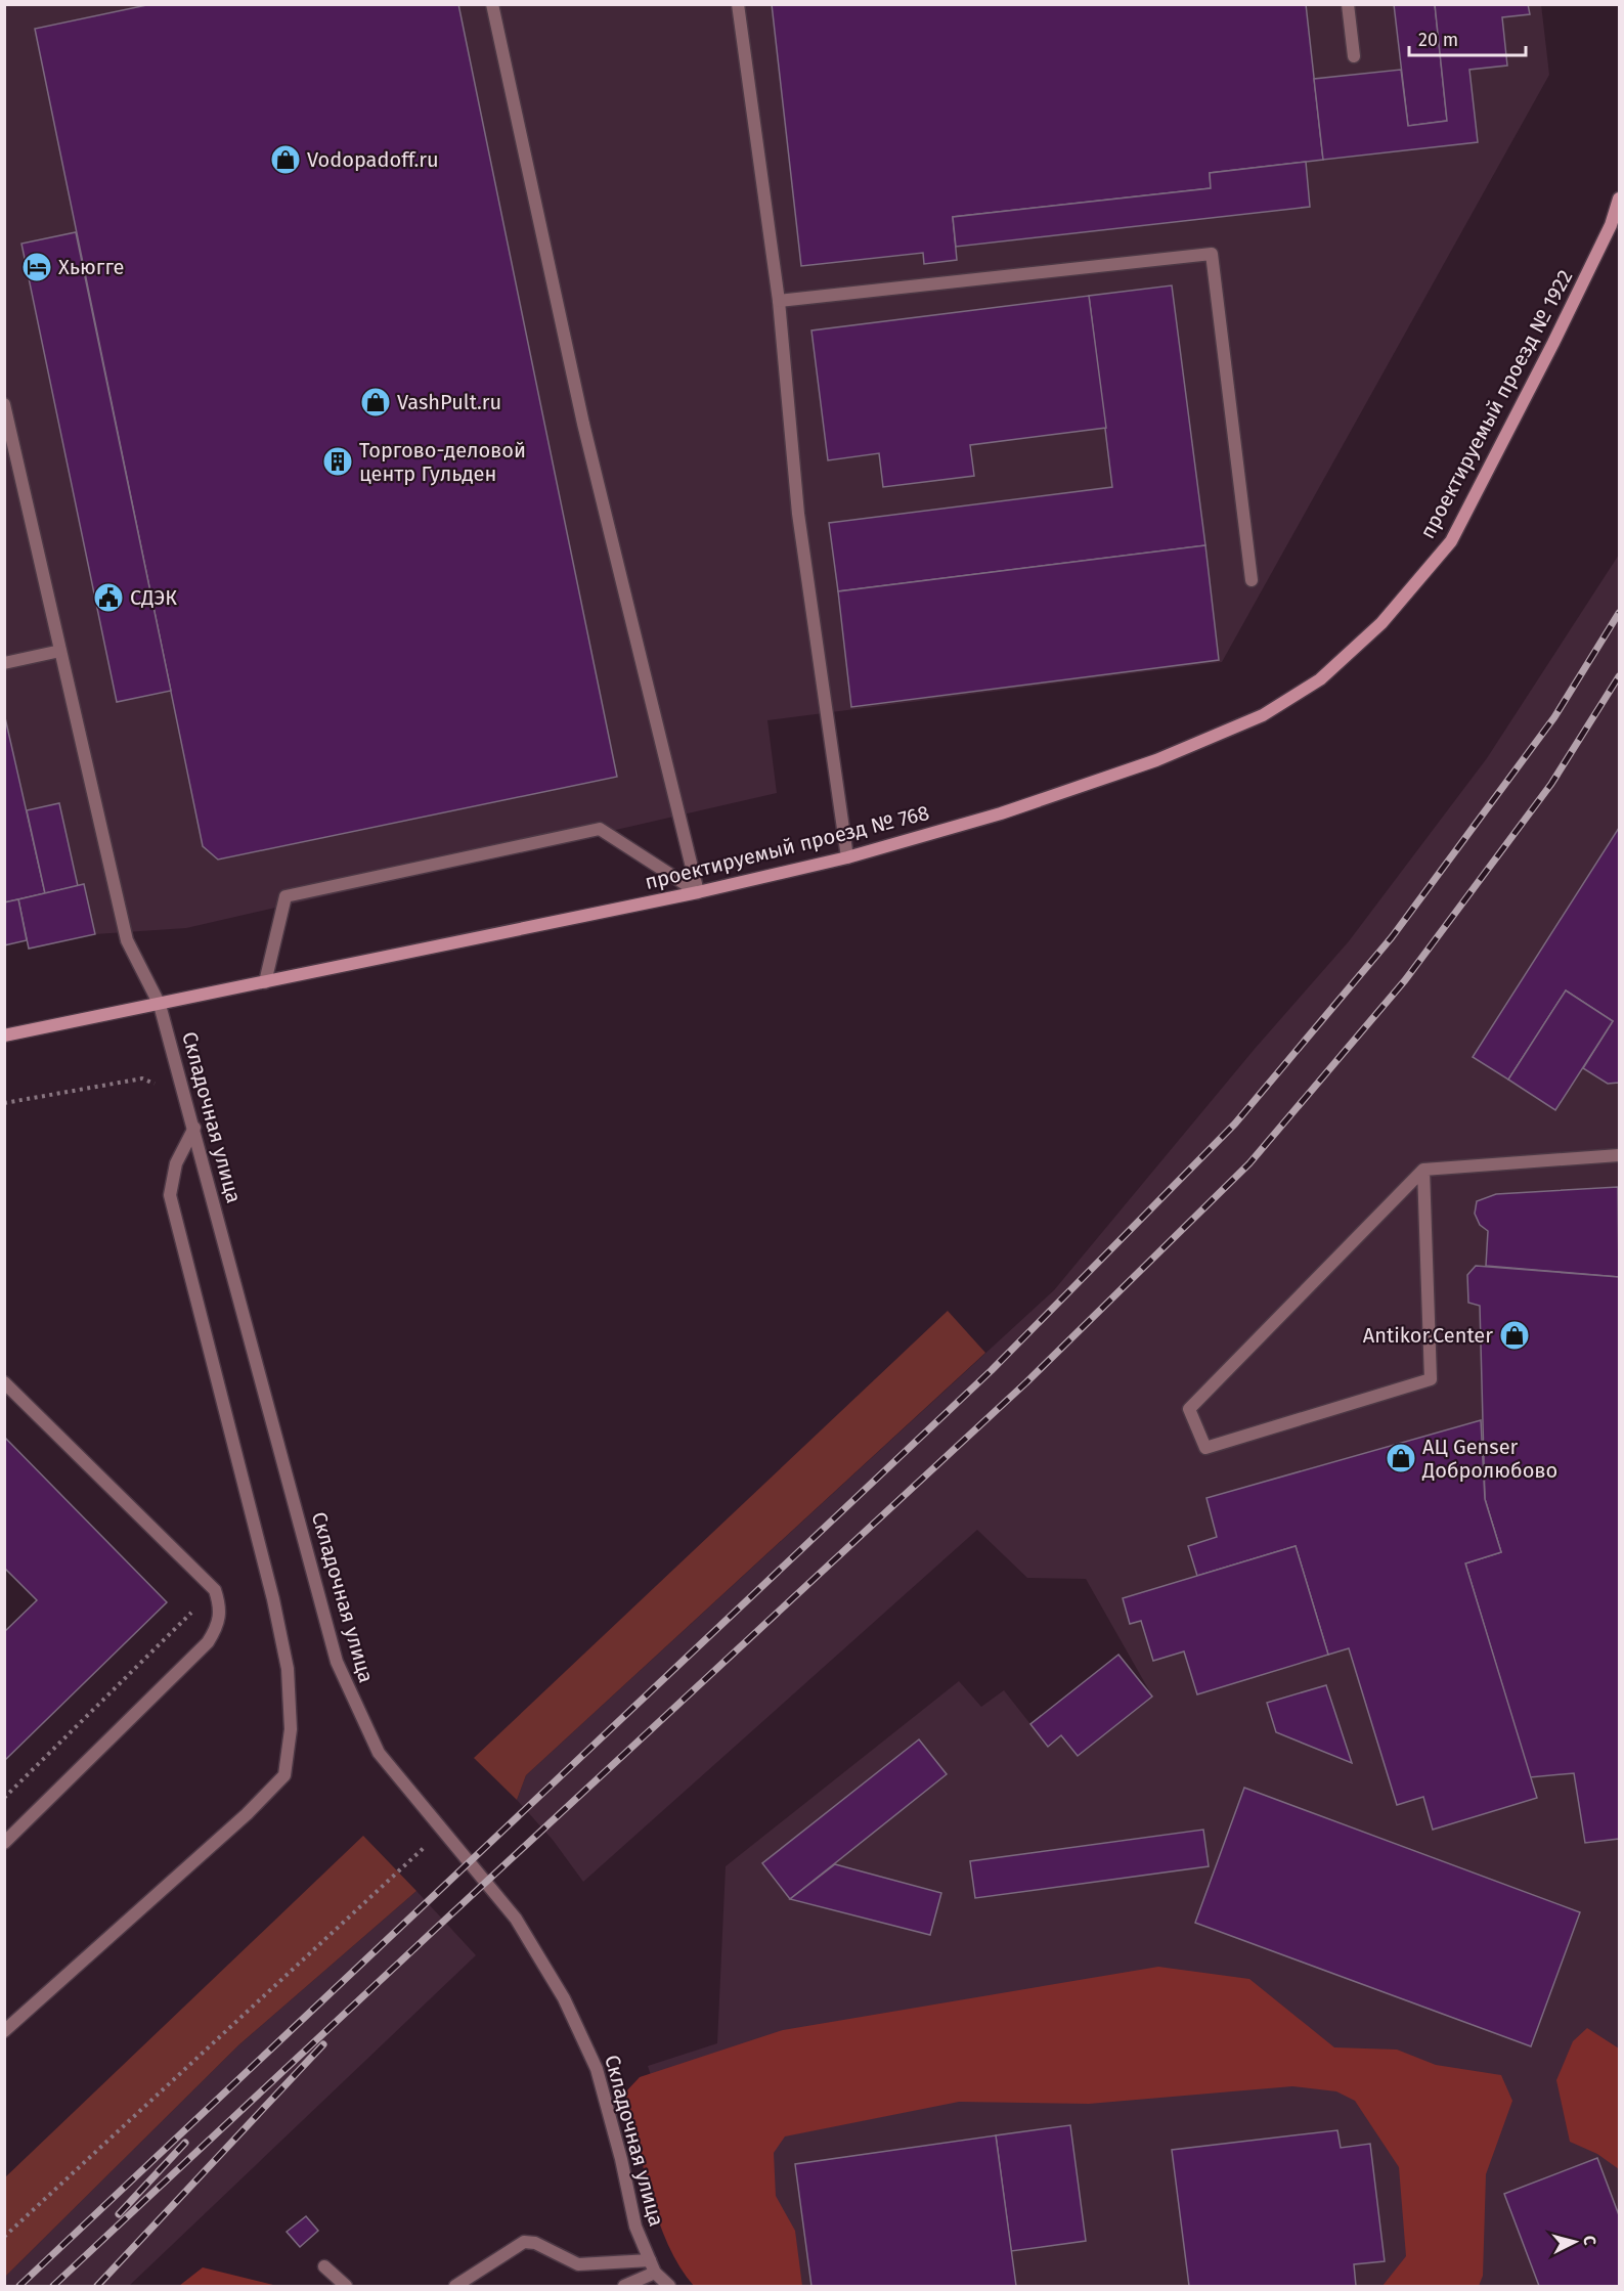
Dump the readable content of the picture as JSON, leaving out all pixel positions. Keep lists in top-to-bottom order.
{
  "streets": {
    "street": ["проектируемый проезд № 1922", "проектируемый проезд № 768", "Складочная улица"]
  },
  "crossings": [
    ["проектируемый проезд № 1922", "проектируемый проезд № 768"],
    ["проектируемый проезд № 768", "Складочная улица"]
  ],
  "places": {
    "shop": [
      "Vodopadoff.ru",
      "VashPult.ru",
      "Antikor.Center",
      "АЦ Genser Добролюбово"
    ],
    "hotel": ["Хьюгге"],
    "building": ["Торгово-деловой центр Гульден"],
    "public building": ["СДЭК"]
  },
  "scale_bar": "20 m",
  "north": "right"
}
